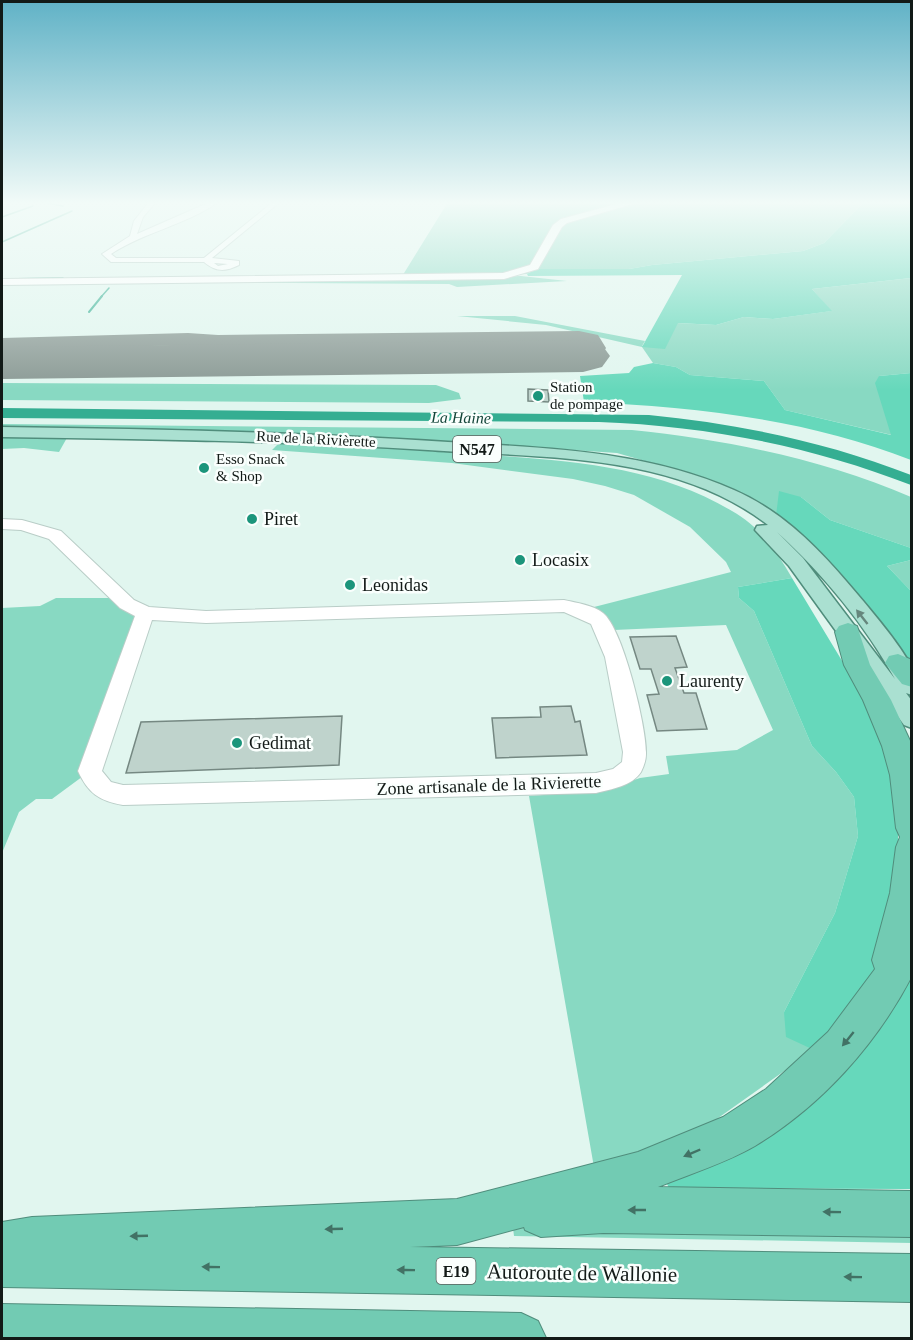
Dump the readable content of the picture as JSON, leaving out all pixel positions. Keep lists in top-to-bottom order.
{
  "streets": {
    "highway": ["E19", "Autoroute de Wallonie"],
    "main road": ["Rue de la Rivièrette", "N547"],
    "street": ["Zone artisanale de la Rivierette"]
  },
  "crossings": [
    ["Rue de la Rivièrette", "N547"]
  ],
  "water": ["La Haine"],
  "places": [
    "Station de pompage",
    "Esso Snack & Shop",
    "Piret",
    "Locasix",
    "Leonidas",
    "Laurenty",
    "Gedimat"
  ]
}
